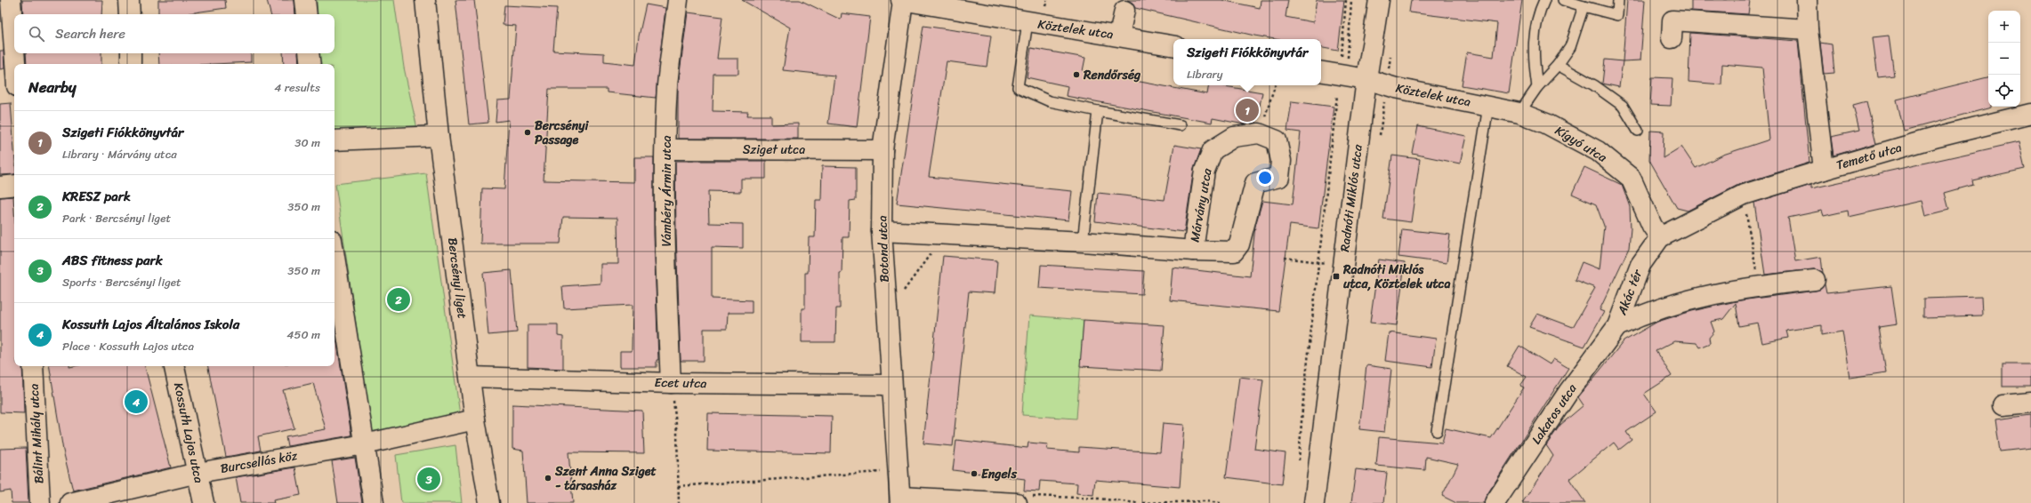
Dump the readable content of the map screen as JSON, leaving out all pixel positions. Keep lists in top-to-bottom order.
{
  "streets": {
    "street": [
      "Köztelek utca",
      "Kígyó utca",
      "Sziget utca",
      "Temető utca",
      "Vámbéry Ármin utca",
      "Radnóti Miklós utca",
      "Márvány utca",
      "Botond utca",
      "Bercsényi liget",
      "Akác tér",
      "Ecet utca",
      "Lakatos utca",
      "Kossuth Lajos utca",
      "Bálint Mihály utca",
      "Burcsellás köz"
    ]
  },
  "crossings": [
    ["Köztelek utca", "Kígyó utca"],
    ["Köztelek utca", "Radnóti Miklós utca"],
    ["Köztelek utca", "Botond utca"],
    ["Kígyó utca", "Akác tér"],
    ["Sziget utca", "Vámbéry Ármin utca"],
    ["Sziget utca", "Botond utca"],
    ["Temető utca", "Akác tér"],
    ["Vámbéry Ármin utca", "Ecet utca"],
    ["Márvány utca", "Botond utca"],
    ["Botond utca", "Ecet utca"],
    ["Bercsényi liget", "Ecet utca"],
    ["Akác tér", "Lakatos utca"],
    ["Kossuth Lajos utca", "Burcsellás köz"]
  ],
  "places": {
    "other": [
      "Rendőrség",
      "Bercsényi Passage",
      "Engels",
      "Szent Anna Sziget - társasház"
    ],
    "transit": ["Radnóti Miklós utca, Köztelek utca"]
  },
  "page": {
    "map_buttons": ["+", "−"],
    "search": "Search here",
    "popup": ["Szigeti Fiókkönyvtár", "Library"],
    "heading": ["Nearby", "4 results"],
    "pins": [
      "1",
      "2",
      "4",
      "3"
    ],
    "list": [
      {
        "mark": "1",
        "name": "Szigeti Fiókkönyvtár",
        "note": "Library · Márvány utca",
        "value": "30 m"
      },
      {
        "mark": "2",
        "name": "KRESZ park",
        "note": "Park · Bercsényi liget",
        "value": "350 m"
      },
      {
        "mark": "3",
        "name": "ABS fitness park",
        "note": "Sports · Bercsényi liget",
        "value": "350 m"
      },
      {
        "mark": "4",
        "name": "Kossuth Lajos Általános Iskola",
        "note": "Place · Kossuth Lajos utca",
        "value": "450 m"
      }
    ]
  }
}
